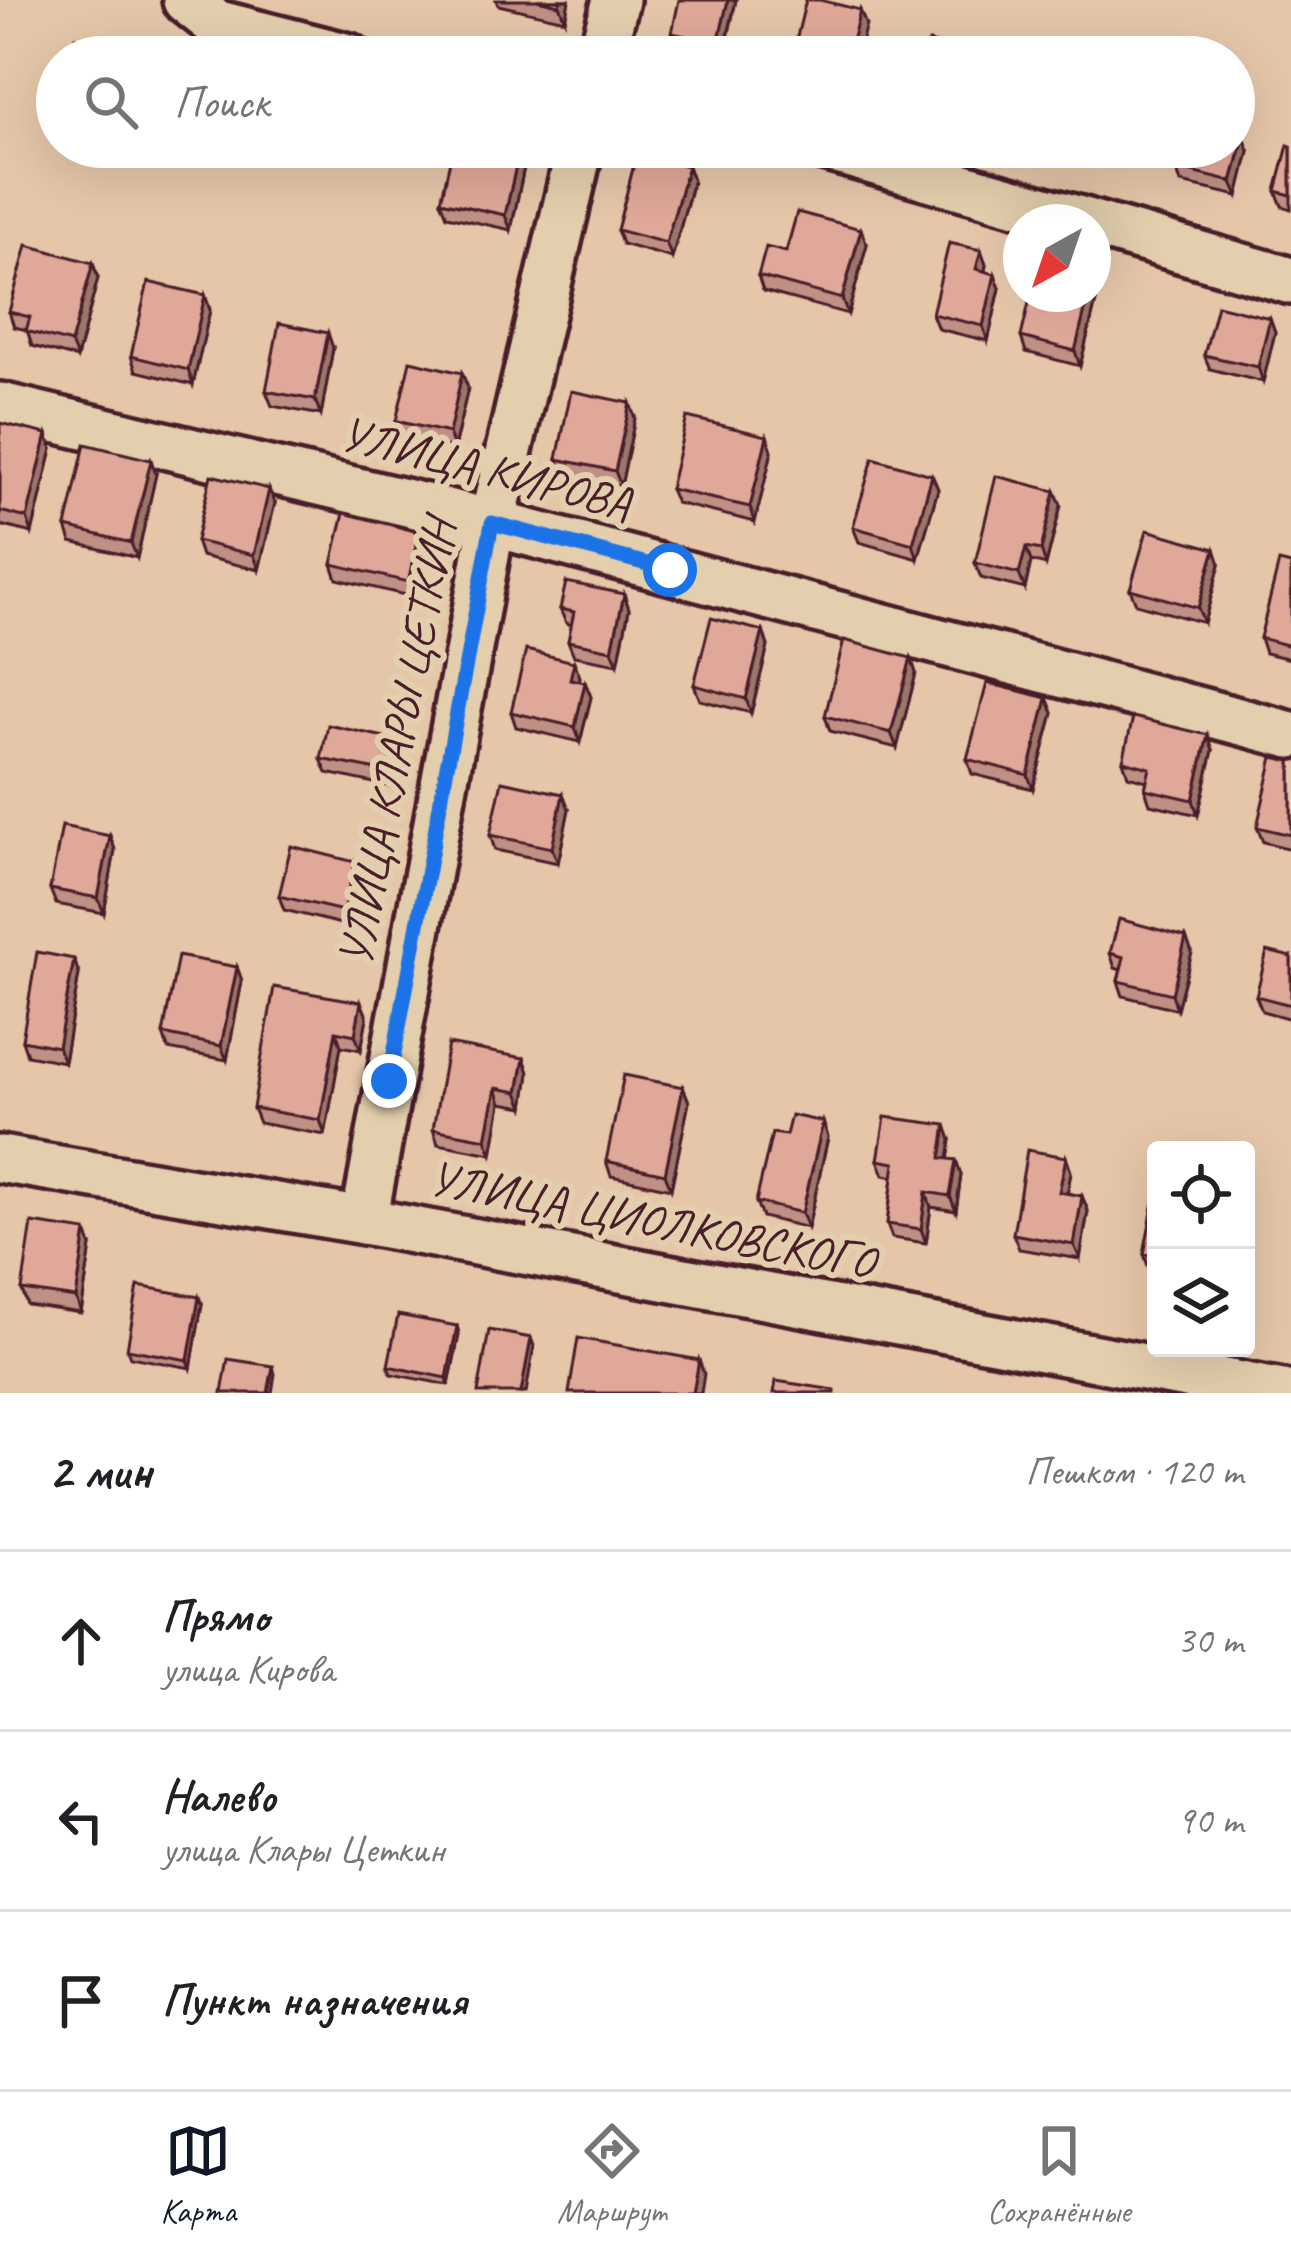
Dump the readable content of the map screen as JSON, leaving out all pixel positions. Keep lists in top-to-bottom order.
{
  "streets": {
    "street": ["УЛИЦА КИРОВА", "УЛИЦА КЛАРЫ ЦЕТКИН", "УЛИЦА ЦИОЛКОВСКОГО"]
  },
  "crossings": [
    ["УЛИЦА КИРОВА", "УЛИЦА КЛАРЫ ЦЕТКИН"],
    ["УЛИЦА КЛАРЫ ЦЕТКИН", "УЛИЦА ЦИОЛКОВСКОГО"]
  ],
  "north": "bottom left",
  "page": {
    "search": "Поиск",
    "heading": ["2 мин", "Пешком · 120 m"],
    "list": [
      ["Прямо", "улица Кирова", "30 m"],
      ["Налево", "улица Клары Цеткин", "90 m"],
      "Пункт назначения"
    ],
    "nav": ["Карта", "Маршрут", "Сохранённые"]
  }
}
